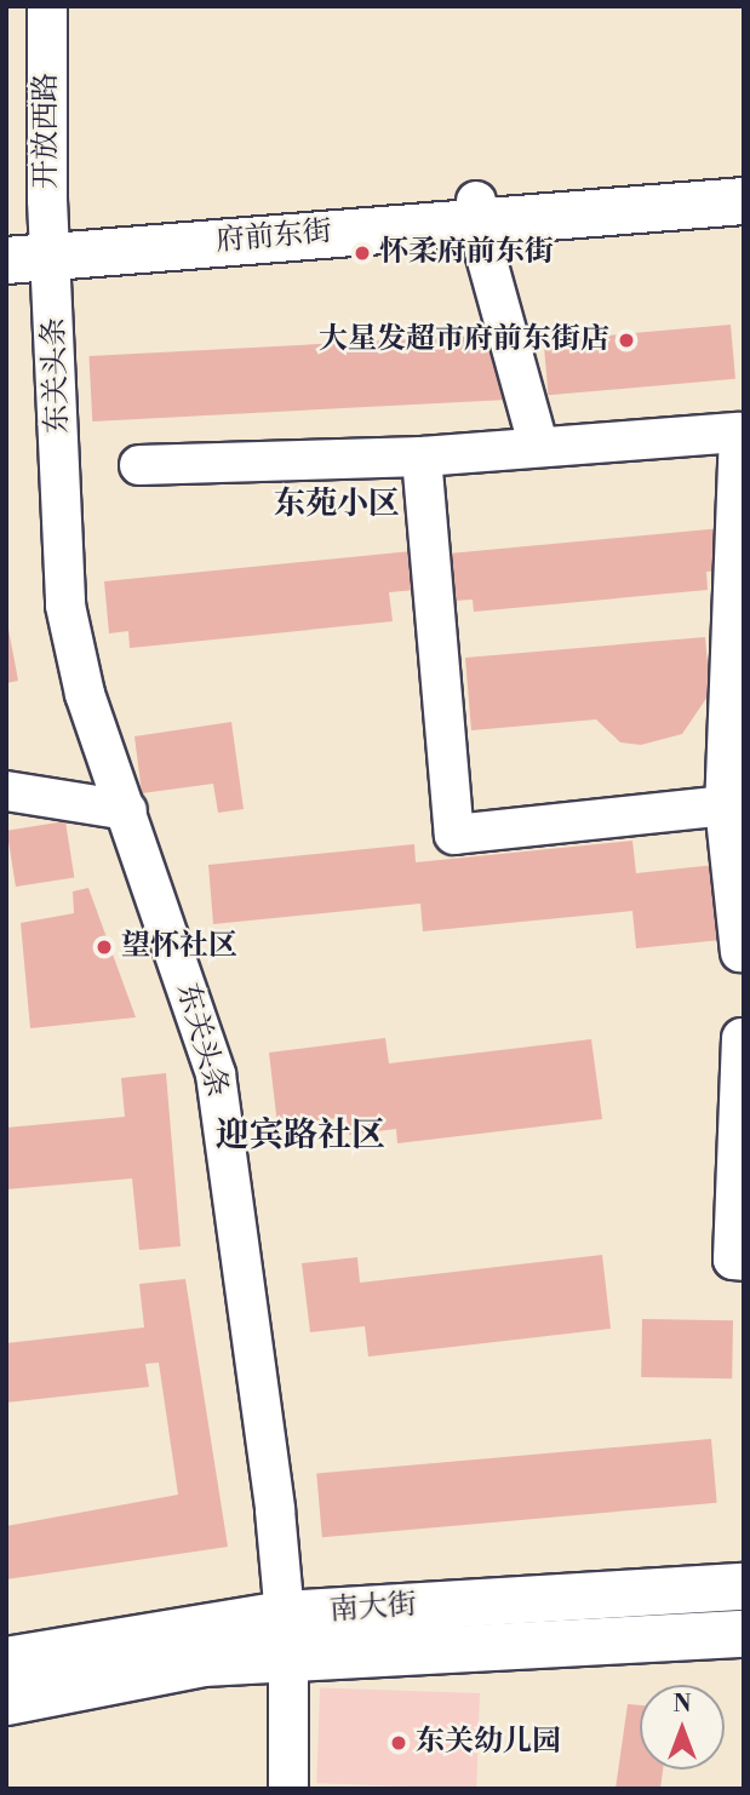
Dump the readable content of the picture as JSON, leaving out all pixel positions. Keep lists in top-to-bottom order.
{
  "streets": {
    "main road": ["府前东街", "南大街"],
    "street": ["开放西路", "东关头条"]
  },
  "crossings": [
    ["开放西路", "府前东街"],
    ["开放西路", "东关头条"],
    ["府前东街", "东关头条"],
    ["东关头条", "南大街"]
  ],
  "districts": ["东苑小区", "迎宾路社区"],
  "places": [
    "怀柔府前东街",
    "大星发超市府前东街店",
    "望怀社区",
    "东关幼儿园"
  ],
  "north": "top"
}
